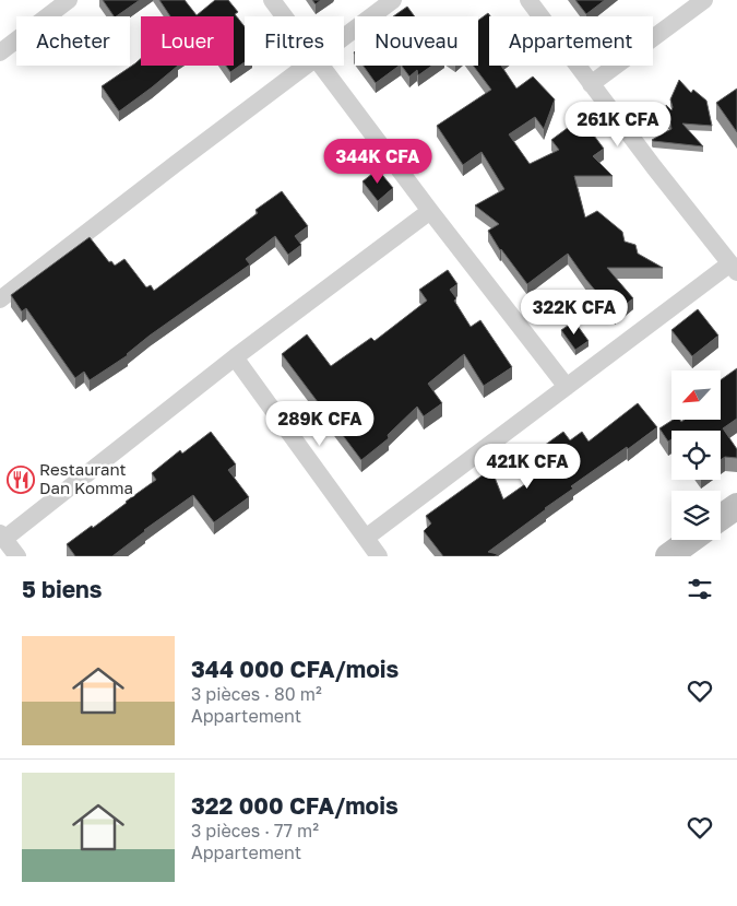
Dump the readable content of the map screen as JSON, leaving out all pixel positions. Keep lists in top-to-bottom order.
{
  "places": {
    "restaurant": ["Restaurant Dan Komma"]
  },
  "north": "bottom left",
  "page": {
    "chip": [
      "Acheter",
      "Louer",
      "Filtres",
      "Nouveau",
      "Appartement"
    ],
    "price": [
      "261K CFA",
      "344K CFA",
      "322K CFA",
      "289K CFA",
      "421K CFA"
    ],
    "heading": "5 biens",
    "list": [
      {
        "name": "344 000 CFA/mois",
        "note": "3 pièces · 80 m² · Appartement"
      },
      {
        "name": "322 000 CFA/mois",
        "note": "3 pièces · 77 m² · Appartement"
      }
    ]
  }
}
